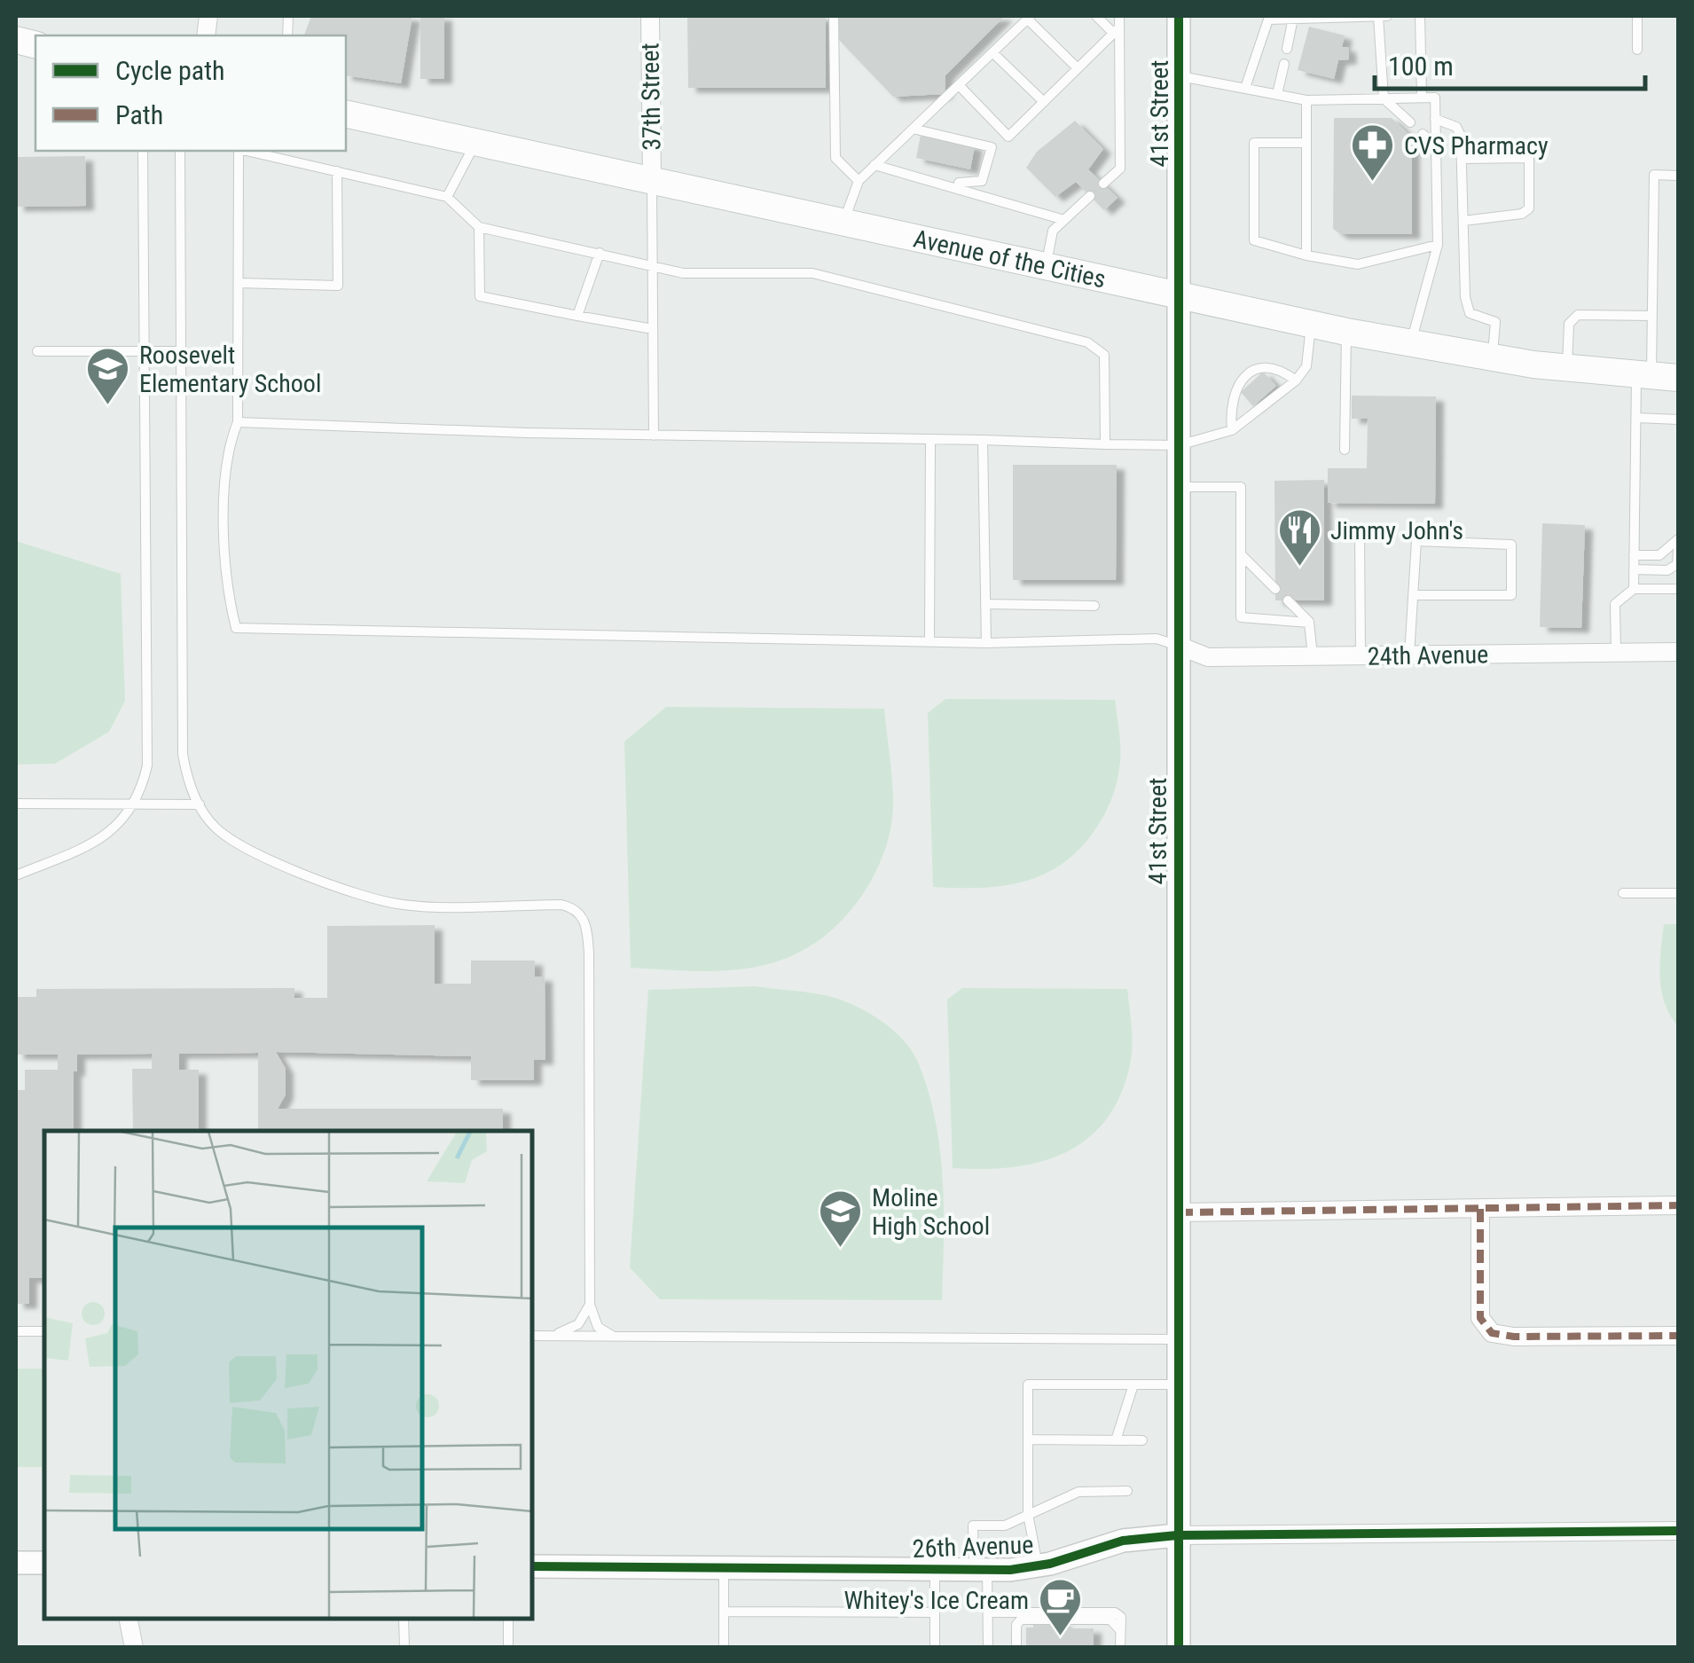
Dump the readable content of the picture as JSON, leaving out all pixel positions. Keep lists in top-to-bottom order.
{
  "streets": {
    "main road": ["Avenue of the Cities"],
    "street": [
      "37th Street",
      "41st Street",
      "24th Avenue",
      "26th Avenue"
    ]
  },
  "crossings": [
    ["37th Street", "Avenue of the Cities"],
    ["41st Street", "Avenue of the Cities"],
    ["41st Street", "24th Avenue"],
    ["41st Street", "26th Avenue"]
  ],
  "places": {
    "pharmacy": ["CVS Pharmacy"],
    "school or university": ["Roosevelt Elementary School", "Moline High School"],
    "restaurant": ["Jimmy John's"],
    "cafe": ["Whitey's Ice Cream"]
  },
  "legend": ["Cycle path", "Path"],
  "scale_bar": "100 m"
}
